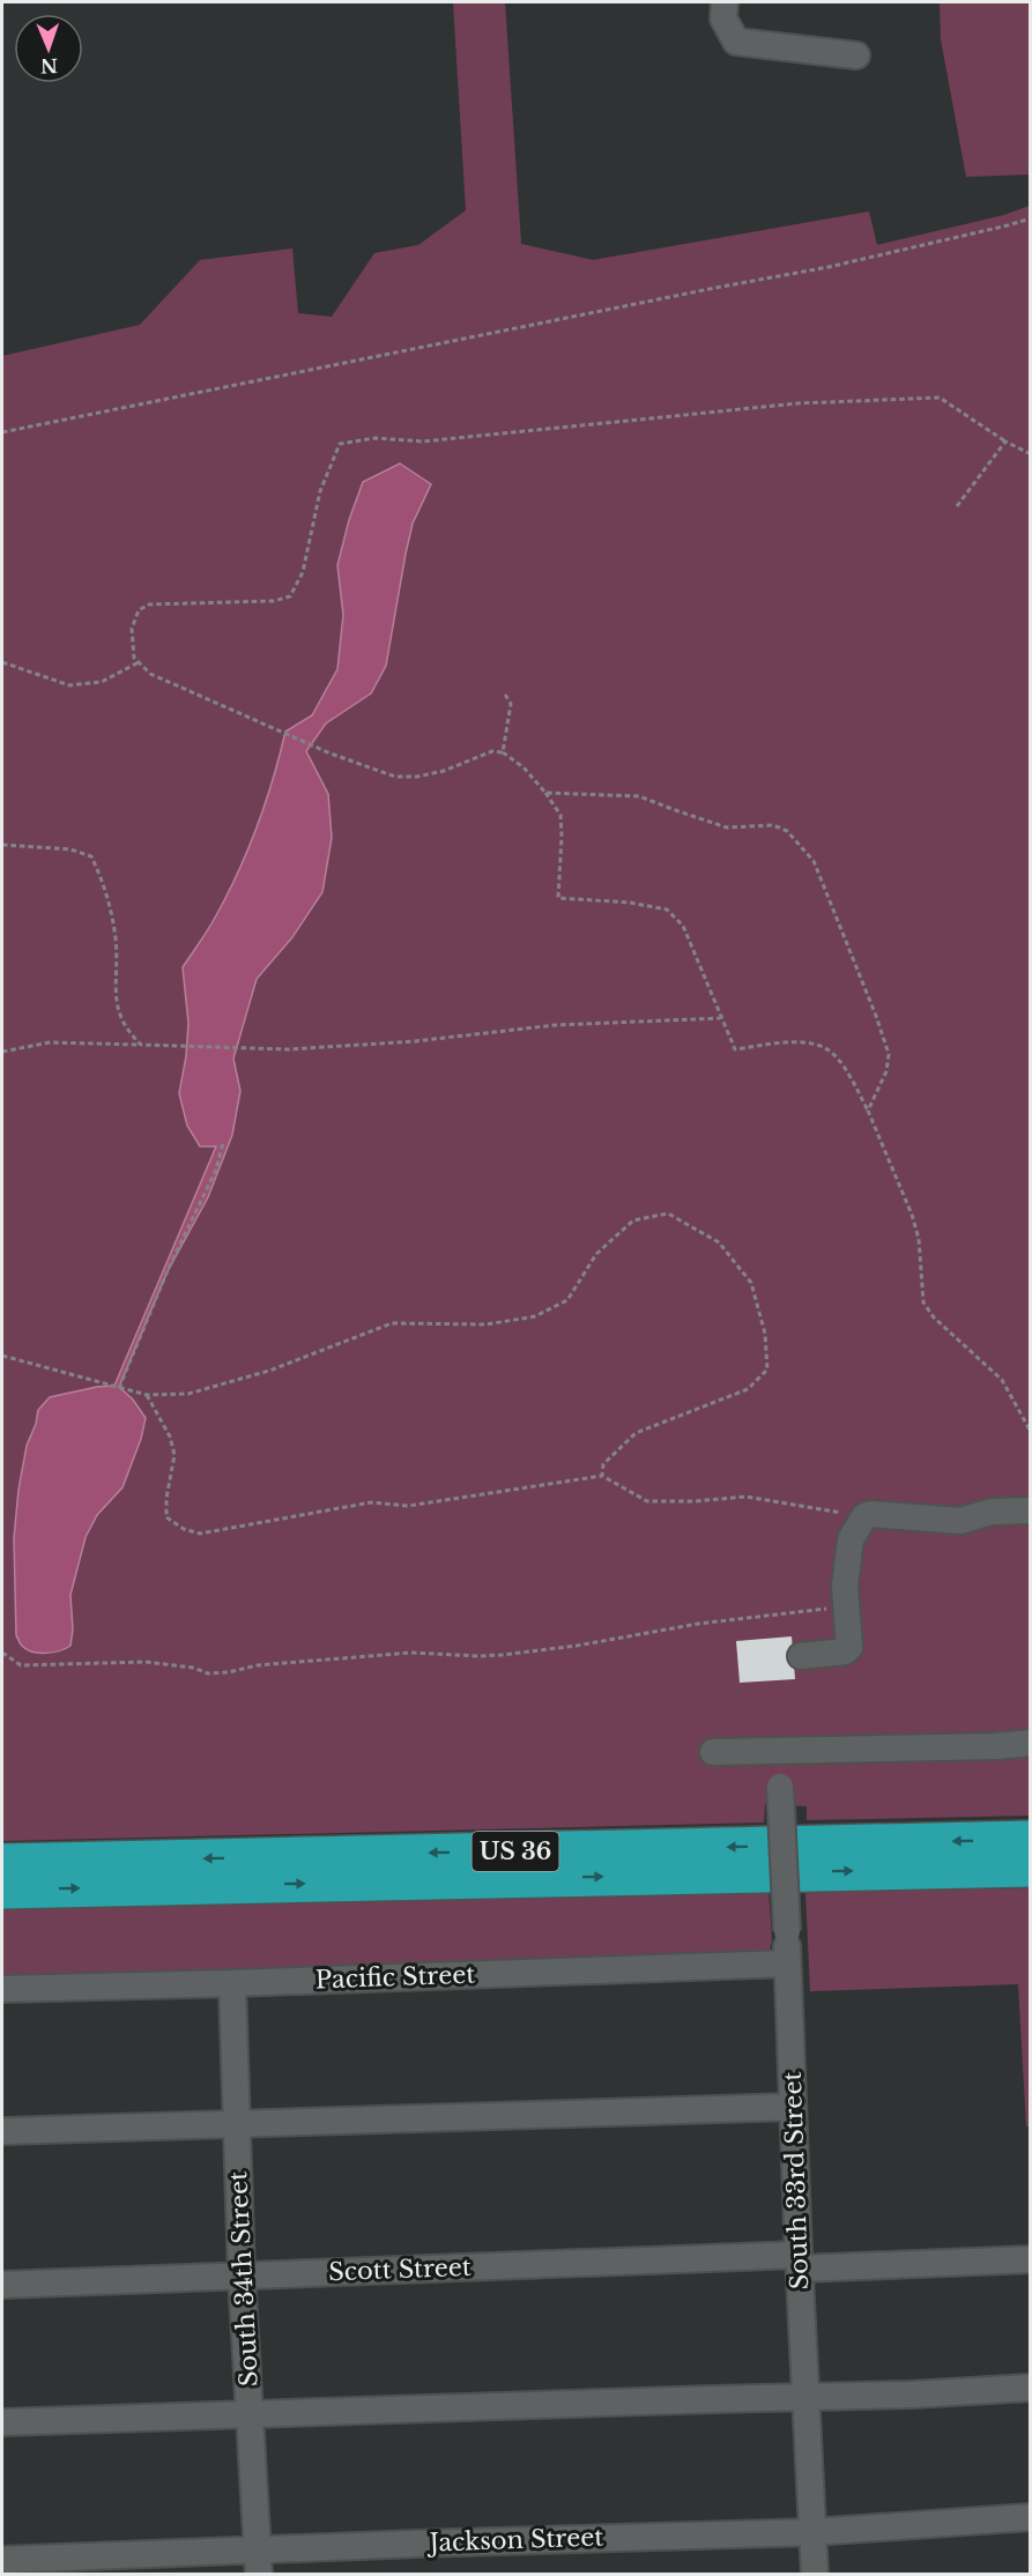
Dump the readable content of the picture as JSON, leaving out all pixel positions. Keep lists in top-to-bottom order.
{
  "streets": {
    "highway": ["US 36"],
    "street": [
      "Pacific Street",
      "South 33rd Street",
      "Scott Street",
      "South 34th Street",
      "Jackson Street"
    ]
  },
  "crossings": [
    ["Pacific Street", "South 33rd Street"],
    ["Pacific Street", "South 34th Street"],
    ["South 33rd Street", "Scott Street"],
    ["South 33rd Street", "Jackson Street"],
    ["Scott Street", "South 34th Street"],
    ["South 34th Street", "Jackson Street"]
  ],
  "north": "bottom"
}
